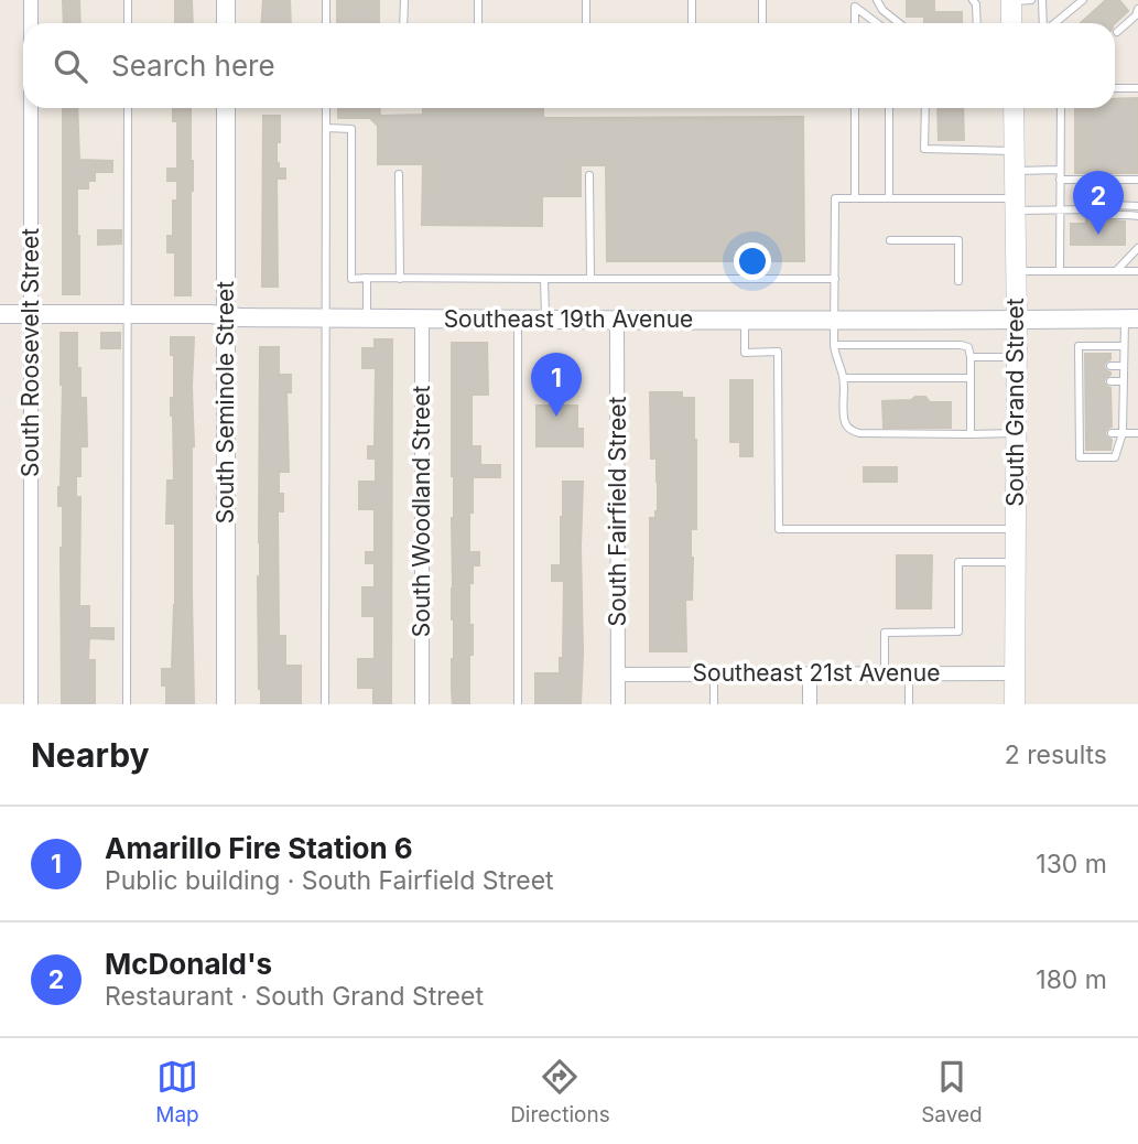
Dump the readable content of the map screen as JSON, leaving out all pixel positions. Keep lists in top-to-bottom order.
{
  "streets": {
    "main road": ["South Grand Street"],
    "street": [
      "Southeast 19th Avenue",
      "South Roosevelt Street",
      "South Seminole Street",
      "South Woodland Street",
      "South Fairfield Street",
      "Southeast 21st Avenue"
    ]
  },
  "crossings": [
    ["Southeast 19th Avenue", "South Roosevelt Street"],
    ["Southeast 19th Avenue", "South Seminole Street"],
    ["Southeast 19th Avenue", "South Grand Street"],
    ["Southeast 19th Avenue", "South Woodland Street"],
    ["Southeast 19th Avenue", "South Fairfield Street"],
    ["South Grand Street", "Southeast 21st Avenue"],
    ["South Fairfield Street", "Southeast 21st Avenue"]
  ],
  "page": {
    "search": "Search here",
    "pins": ["2", "1"],
    "heading": ["Nearby", "2 results"],
    "list": [
      {
        "mark": "1",
        "name": "Amarillo Fire Station 6",
        "note": "Public building · South Fairfield Street",
        "value": "130 m"
      },
      {
        "mark": "2",
        "name": "McDonald's",
        "note": "Restaurant · South Grand Street",
        "value": "180 m"
      }
    ],
    "nav": ["Map", "Directions", "Saved"]
  }
}
